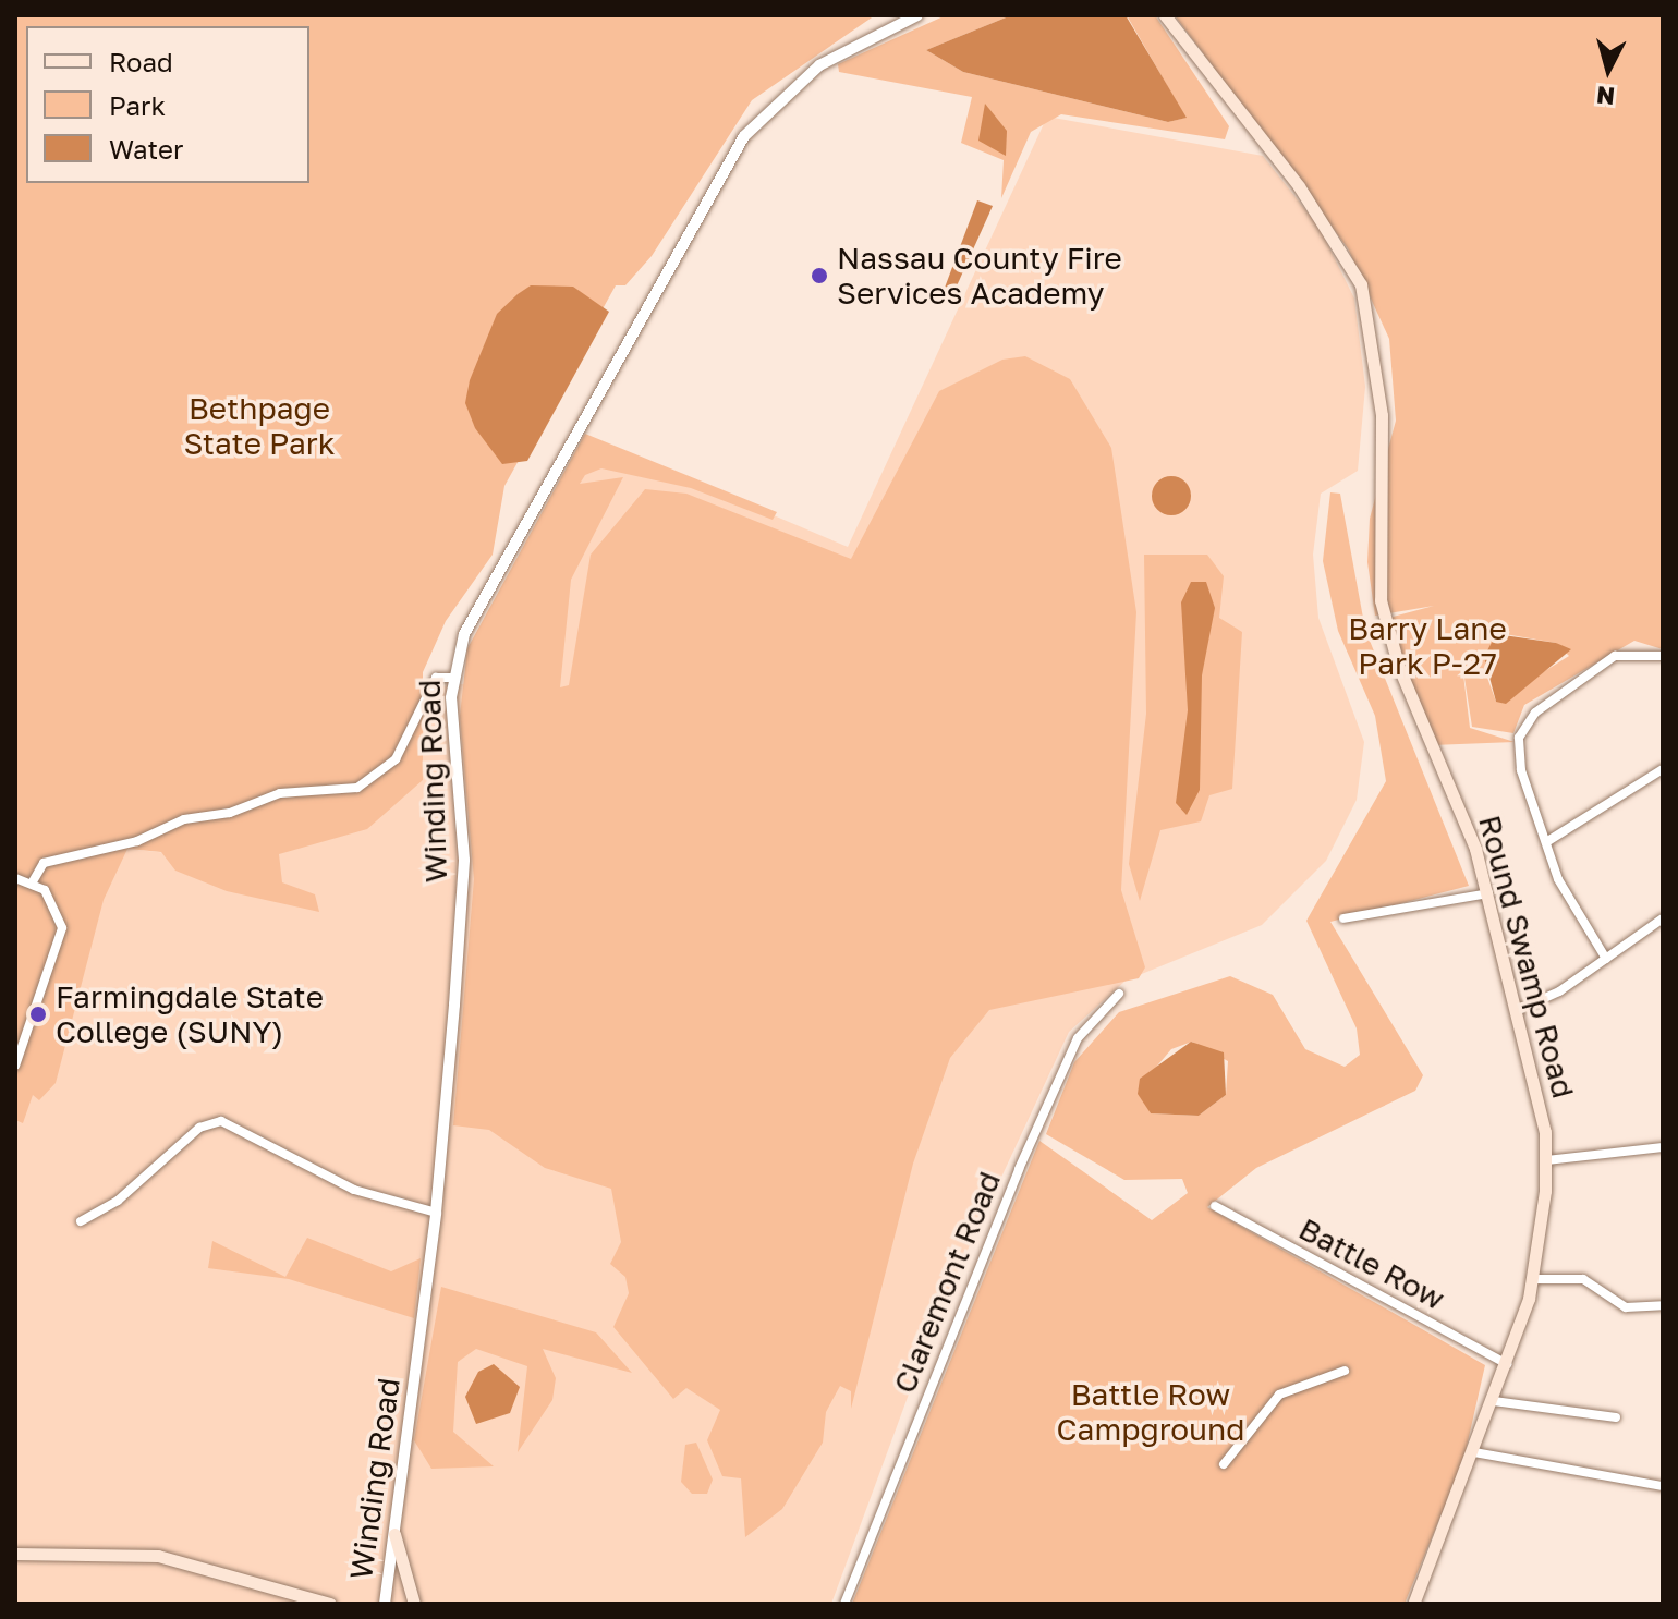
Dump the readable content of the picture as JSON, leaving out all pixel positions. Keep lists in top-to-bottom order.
{
  "streets": {
    "main road": ["Round Swamp Road"],
    "street": ["Winding Road", "Battle Row", "Claremont Road"]
  },
  "crossings": [
    ["Round Swamp Road", "Battle Row"]
  ],
  "parks": ["Bethpage State Park", "Barry Lane Park P-27", "Battle Row Campground"],
  "places": ["Nassau County Fire Services Academy", "Farmingdale State College (SUNY)"],
  "legend": ["Road", "Park", "Water"],
  "north": "bottom"
}
